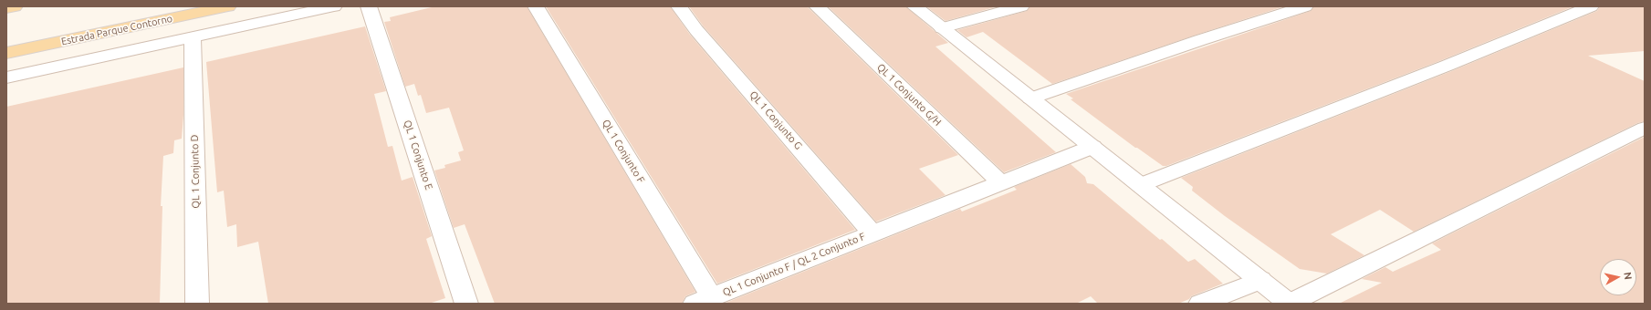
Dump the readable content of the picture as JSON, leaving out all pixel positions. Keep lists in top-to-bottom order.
{
  "streets": {
    "main road": ["Estrada Parque Contorno"],
    "street": [
      "QL 1 Conjunto G/H",
      "QL 1 Conjunto G",
      "QL 1 Conjunto F",
      "QL 1 Conjunto E",
      "QL 1 Conjunto D",
      "QL 1 Conjunto F / QL 2 Conjunto F"
    ]
  },
  "crossings": [
    ["QL 1 Conjunto G/H", "QL 1 Conjunto F / QL 2 Conjunto F"],
    ["QL 1 Conjunto G", "QL 1 Conjunto F / QL 2 Conjunto F"],
    ["QL 1 Conjunto F", "QL 1 Conjunto F / QL 2 Conjunto F"]
  ],
  "north": "right"
}
